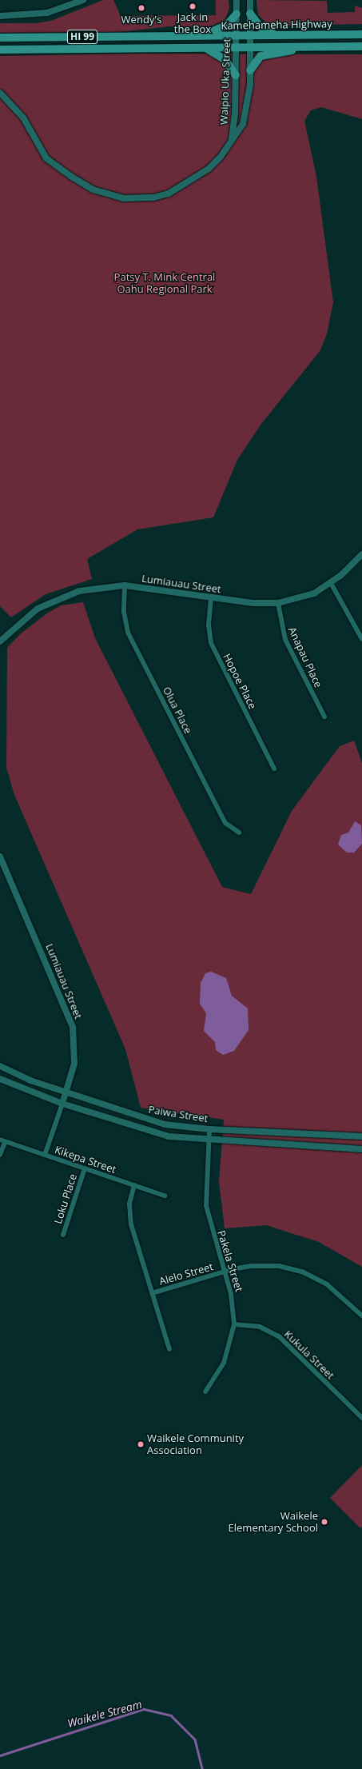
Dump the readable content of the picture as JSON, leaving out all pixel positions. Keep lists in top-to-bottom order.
{
  "streets": {
    "main road": ["Kamehameha Highway", "HI 99"],
    "street": [
      "Waipio Uka Street",
      "Lumiauau Street",
      "Anapau Place",
      "Hopoe Place",
      "Olua Place",
      "Paiwa Street",
      "Kikepa Street",
      "Loku Place",
      "Pakela Street",
      "Alelo Street",
      "Kukula Street"
    ]
  },
  "crossings": [
    ["Kamehameha Highway", "Waipio Uka Street"],
    ["Lumiauau Street", "Anapau Place"],
    ["Lumiauau Street", "Hopoe Place"],
    ["Lumiauau Street", "Olua Place"],
    ["Lumiauau Street", "Paiwa Street"],
    ["Lumiauau Street", "Kikepa Street"],
    ["Paiwa Street", "Pakela Street"],
    ["Kikepa Street", "Loku Place"],
    ["Pakela Street", "Alelo Street"],
    ["Pakela Street", "Kukula Street"]
  ],
  "water": ["Waikele Stream"],
  "parks": ["Patsy T. Mink Central Oahu Regional Park"],
  "places": [
    "Jack in the Box",
    "Wendy's",
    "Waikele Community Association",
    "Waikele Elementary School"
  ]
}
